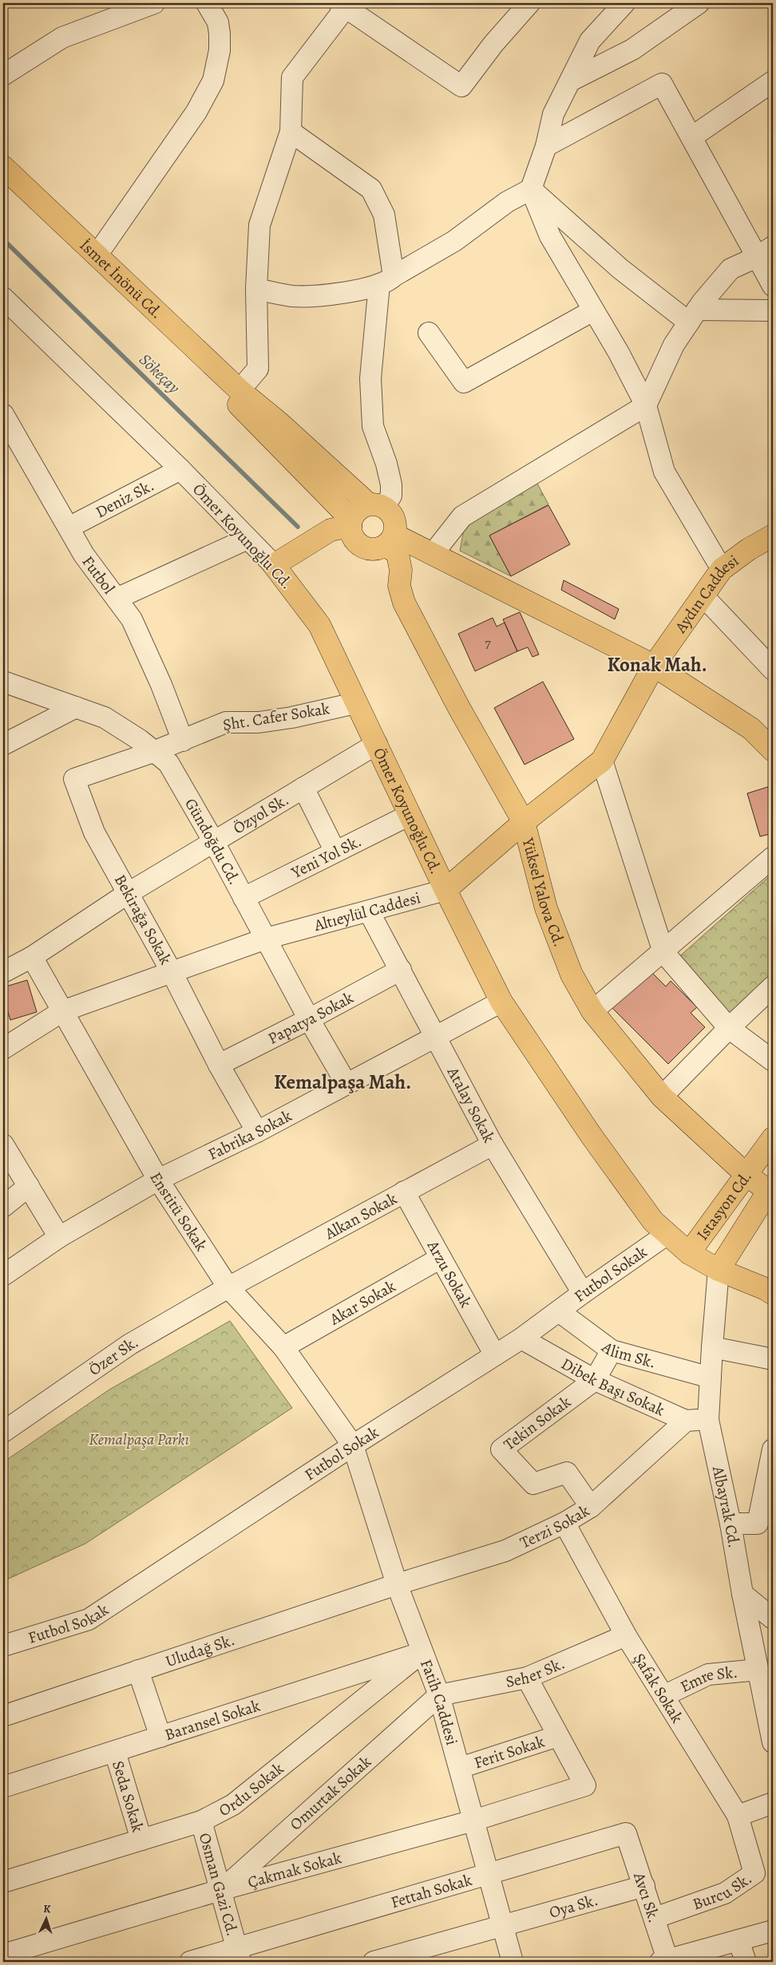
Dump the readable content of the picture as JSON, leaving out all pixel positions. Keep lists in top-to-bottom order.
{
  "streets": {
    "main road": [
      "İsmet İnönü Cd.",
      "Ömer Koyunoğlu Cd.",
      "Aydın Caddesi",
      "Yüksel Yalova Cd.",
      "Altıeylül Caddesi",
      "Istasyon Cd."
    ],
    "street": [
      "Deniz Sk.",
      "Futbol",
      "Şht. Cafer Sokak",
      "Özyol Sk.",
      "Gündoğdu Cd.",
      "Yeni Yol Sk.",
      "Bekirağa Sokak",
      "Papatya Sokak",
      "Atalay Sokak",
      "Fabrika Sokak",
      "Enstitü Sokak",
      "Alkan Sokak",
      "Arzu Sokak",
      "Futbol Sokak",
      "Akar Sokak",
      "Alim Sk.",
      "Özer Sk.",
      "Dibek Başı Sokak",
      "Tekin Sokak",
      "Albayrak Cd.",
      "Terzi Sokak",
      "Uludağ Sk.",
      "Seher Sk.",
      "Emre Sk.",
      "Şafak Sokak",
      "Fatih Caddesi",
      "Baransel Sokak",
      "Ferit Sokak",
      "Ordu Sokak",
      "Omurtak Sokak",
      "Seda Sokak",
      "Çakmak Sokak",
      "Osman Gazi Cd.",
      "Burcu Sk.",
      "Fettah Sokak",
      "Avcı Sk.",
      "Oya Sk."
    ]
  },
  "crossings": [
    ["Deniz Sk.", "Ömer Koyunoğlu Cd."],
    ["Deniz Sk.", "Futbol"],
    ["Ömer Koyunoğlu Cd.", "Şht. Cafer Sokak"],
    ["Ömer Koyunoğlu Cd.", "Özyol Sk."],
    ["Ömer Koyunoğlu Cd.", "Yeni Yol Sk."],
    ["Ömer Koyunoğlu Cd.", "Altıeylül Caddesi"],
    ["Ömer Koyunoğlu Cd.", "Fabrika Sokak"],
    ["Ömer Koyunoğlu Cd.", "Istasyon Cd."],
    ["Ömer Koyunoğlu Cd.", "Futbol Sokak"],
    ["Ömer Koyunoğlu Cd.", "Albayrak Cd."],
    ["Futbol", "Şht. Cafer Sokak"],
    ["Aydın Caddesi", "Altıeylül Caddesi"],
    ["Şht. Cafer Sokak", "Gündoğdu Cd."],
    ["Şht. Cafer Sokak", "Bekirağa Sokak"],
    ["Özyol Sk.", "Gündoğdu Cd."],
    ["Özyol Sk.", "Bekirağa Sokak"],
    ["Özyol Sk.", "Enstitü Sokak"],
    ["Gündoğdu Cd.", "Yeni Yol Sk."],
    ["Gündoğdu Cd.", "Altıeylül Caddesi"],
    ["Gündoğdu Cd.", "Bekirağa Sokak"],
    ["Gündoğdu Cd.", "Papatya Sokak"],
    ["Gündoğdu Cd.", "Fabrika Sokak"],
    ["Yüksel Yalova Cd.", "Altıeylül Caddesi"],
    ["Yüksel Yalova Cd.", "Istasyon Cd."],
    ["Altıeylül Caddesi", "Bekirağa Sokak"],
    ["Altıeylül Caddesi", "Atalay Sokak"],
    ["Altıeylül Caddesi", "Enstitü Sokak"],
    ["Bekirağa Sokak", "Papatya Sokak"],
    ["Bekirağa Sokak", "Fabrika Sokak"],
    ["Papatya Sokak", "Atalay Sokak"],
    ["Atalay Sokak", "Fabrika Sokak"],
    ["Atalay Sokak", "Alkan Sokak"],
    ["Atalay Sokak", "Futbol Sokak"],
    ["Fabrika Sokak", "Enstitü Sokak"],
    ["Enstitü Sokak", "Alkan Sokak"],
    ["Enstitü Sokak", "Futbol Sokak"],
    ["Enstitü Sokak", "Akar Sokak"],
    ["Enstitü Sokak", "Özer Sk."],
    ["Enstitü Sokak", "Fatih Caddesi"],
    ["Alkan Sokak", "Arzu Sokak"],
    ["Alkan Sokak", "Özer Sk."],
    ["Arzu Sokak", "Futbol Sokak"],
    ["Arzu Sokak", "Akar Sokak"],
    ["Futbol Sokak", "Alim Sk."],
    ["Futbol Sokak", "Dibek Başı Sokak"],
    ["Futbol Sokak", "Fatih Caddesi"],
    ["Alim Sk.", "Albayrak Cd."],
    ["Dibek Başı Sokak", "Tekin Sokak"],
    ["Dibek Başı Sokak", "Albayrak Cd."],
    ["Dibek Başı Sokak", "Terzi Sokak"],
    ["Tekin Sokak", "Terzi Sokak"],
    ["Albayrak Cd.", "Emre Sk."],
    ["Terzi Sokak", "Uludağ Sk."],
    ["Terzi Sokak", "Şafak Sokak"],
    ["Terzi Sokak", "Fatih Caddesi"],
    ["Uludağ Sk.", "Fatih Caddesi"],
    ["Seher Sk.", "Şafak Sokak"],
    ["Seher Sk.", "Fatih Caddesi"],
    ["Seher Sk.", "Omurtak Sokak"],
    ["Emre Sk.", "Şafak Sokak"],
    ["Şafak Sokak", "Burcu Sk."],
    ["Fatih Caddesi", "Baransel Sokak"],
    ["Fatih Caddesi", "Ferit Sokak"],
    ["Fatih Caddesi", "Ordu Sokak"],
    ["Fatih Caddesi", "Omurtak Sokak"],
    ["Fatih Caddesi", "Çakmak Sokak"],
    ["Fatih Caddesi", "Fettah Sokak"],
    ["Fatih Caddesi", "Oya Sk."],
    ["Baransel Sokak", "Ordu Sokak"],
    ["Baransel Sokak", "Seda Sokak"],
    ["Ferit Sokak", "Çakmak Sokak"],
    ["Ordu Sokak", "Seda Sokak"],
    ["Ordu Sokak", "Osman Gazi Cd."],
    ["Omurtak Sokak", "Çakmak Sokak"],
    ["Omurtak Sokak", "Osman Gazi Cd."],
    ["Çakmak Sokak", "Osman Gazi Cd."],
    ["Osman Gazi Cd.", "Fettah Sokak"],
    ["Burcu Sk.", "Avcı Sk."],
    ["Fettah Sokak", "Avcı Sk."],
    ["Avcı Sk.", "Oya Sk."]
  ],
  "districts": ["Konak Mah.", "Kemalpaşa Mah."],
  "water": ["Sökeçay"],
  "parks": ["Kemalpaşa Parkı"],
  "house_numbers": ["7"],
  "north": "top"
}
